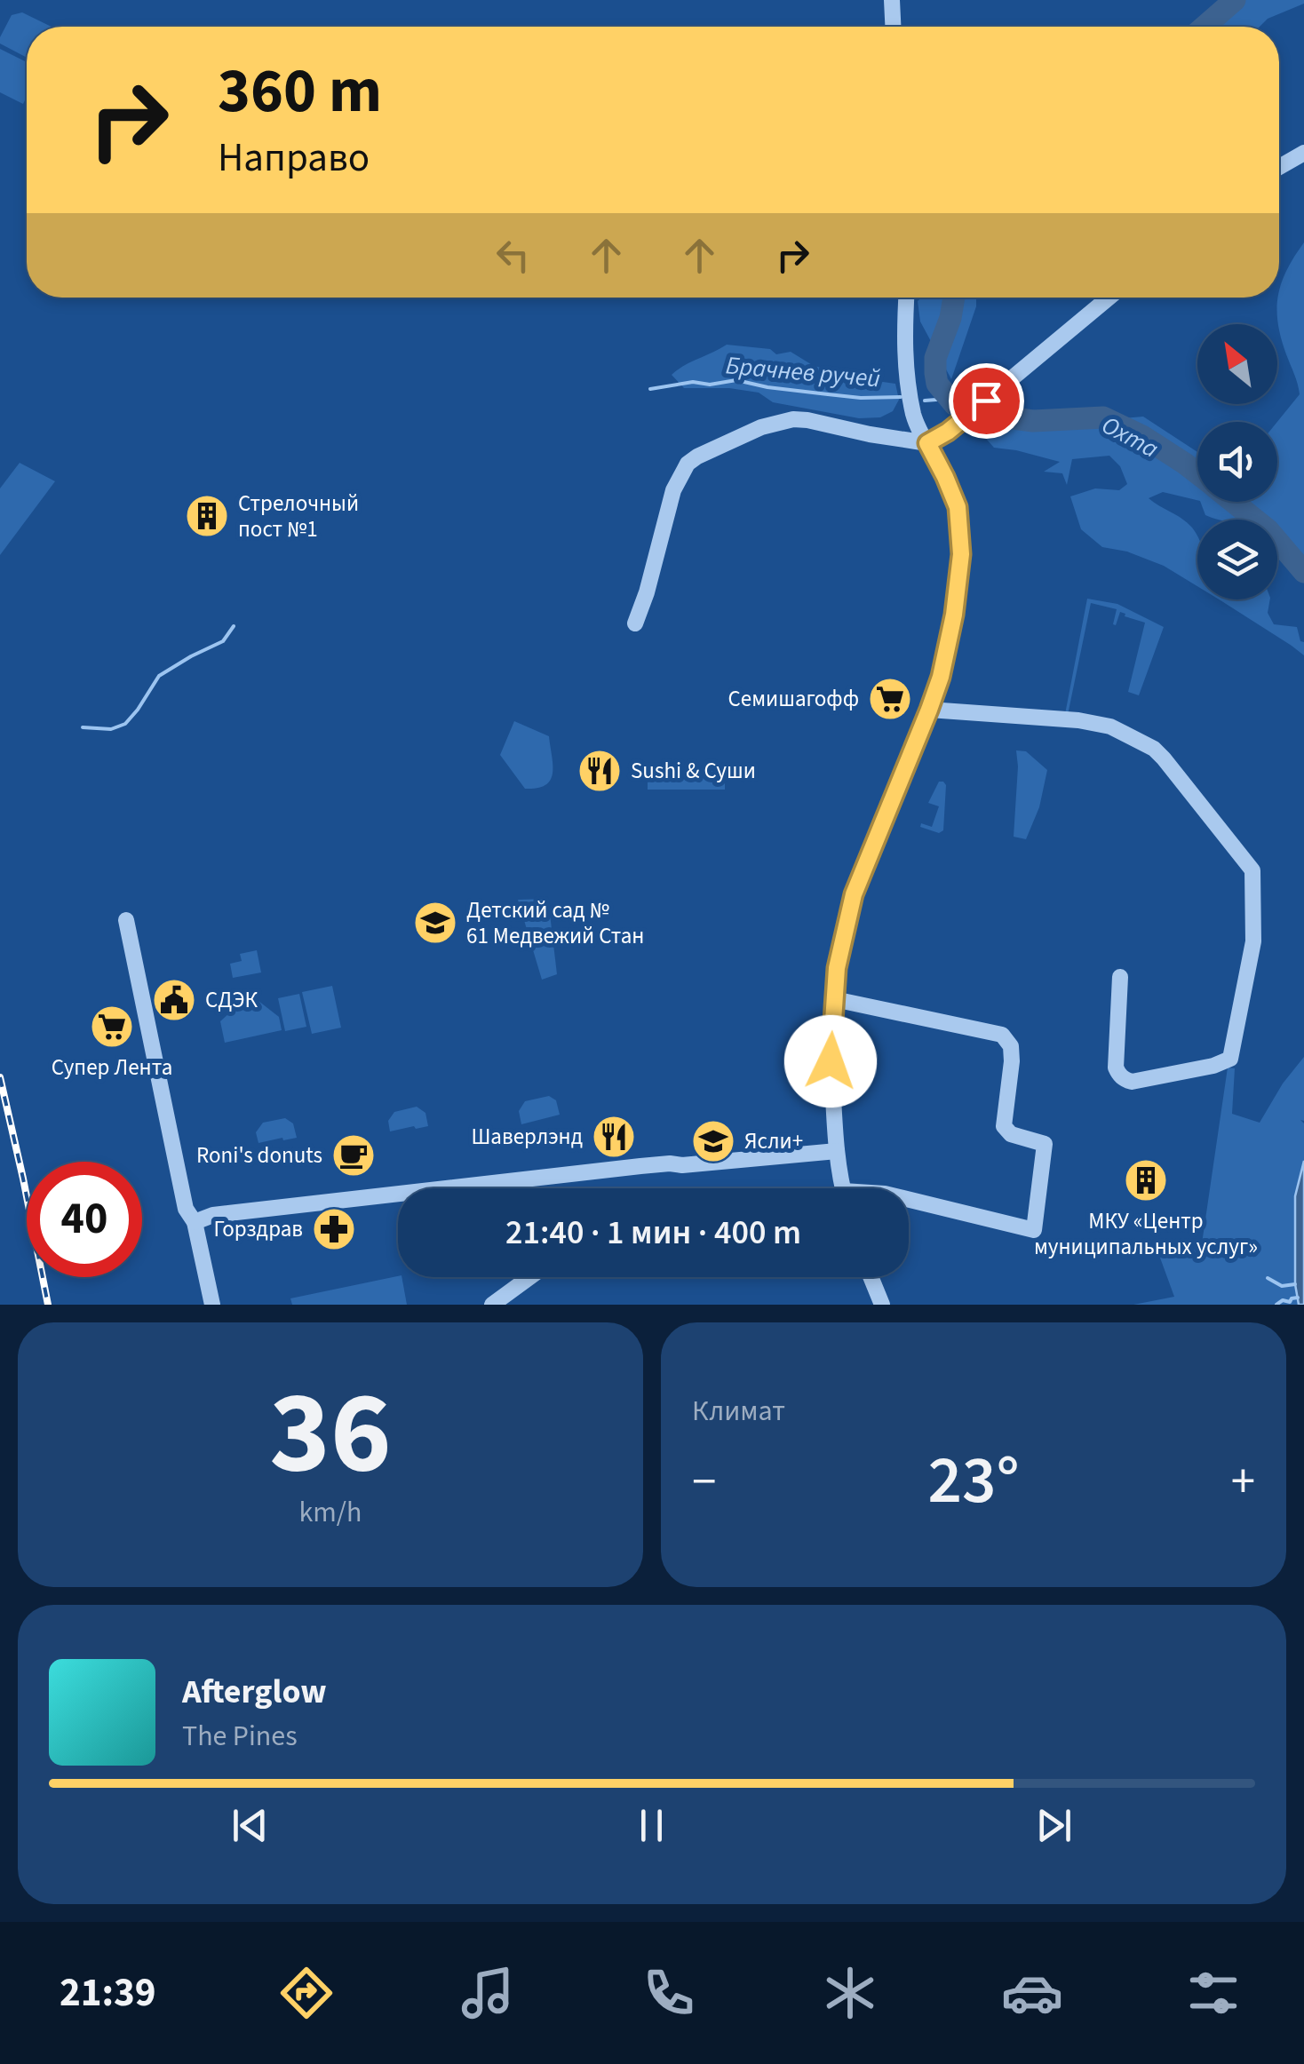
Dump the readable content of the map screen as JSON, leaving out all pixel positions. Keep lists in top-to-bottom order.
{
  "water": ["Брачнев ручей", "Охта"],
  "places": {
    "building": ["Стрелочный пост №1", "МКУ «Центр муниципальных услуг»"],
    "supermarket": ["Семишагофф", "Супер Лента"],
    "restaurant": ["Sushi & Суши", "Шаверлэнд"],
    "school or university": ["Детский сад № 61 Медвежий Стан", "Ясли+"],
    "public building": ["СДЭК"],
    "cafe": ["Roni's donuts"],
    "pharmacy": ["Горздрав"]
  },
  "north": "top left",
  "page": {
    "turn": ["360 m", "Направо"],
    "limit": "40",
    "trip": "21:40 · 1 мин · 400 m",
    "tile": [
      ["36", "km/h"],
      "Климат"
    ],
    "heat": ["−", "23°", "+"],
    "song": ["Afterglow", "The Pines"],
    "tabs": "21:39"
  }
}
